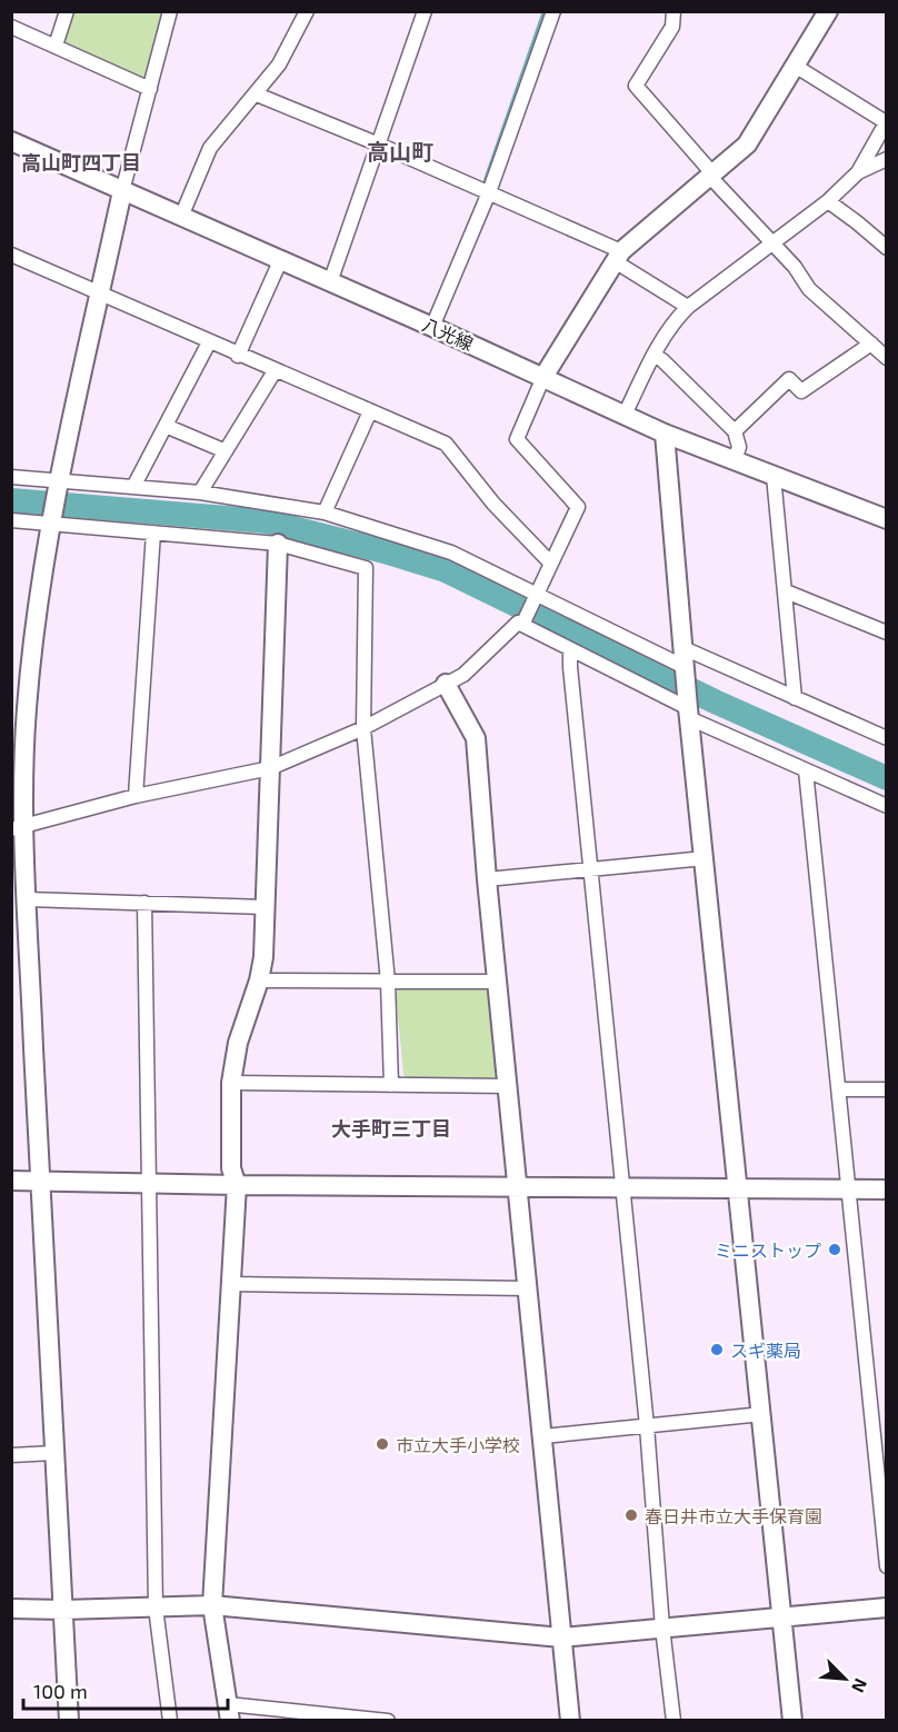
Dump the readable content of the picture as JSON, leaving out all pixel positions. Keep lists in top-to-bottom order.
{
  "streets": {
    "street": ["八光線"]
  },
  "districts": ["高山町", "高山町四丁目", "大手町三丁目"],
  "places": [
    "ミニストップ",
    "スギ薬局",
    "市立大手小学校",
    "春日井市立大手保育園"
  ],
  "scale_bar": "100 m",
  "north": "bottom right"
}
